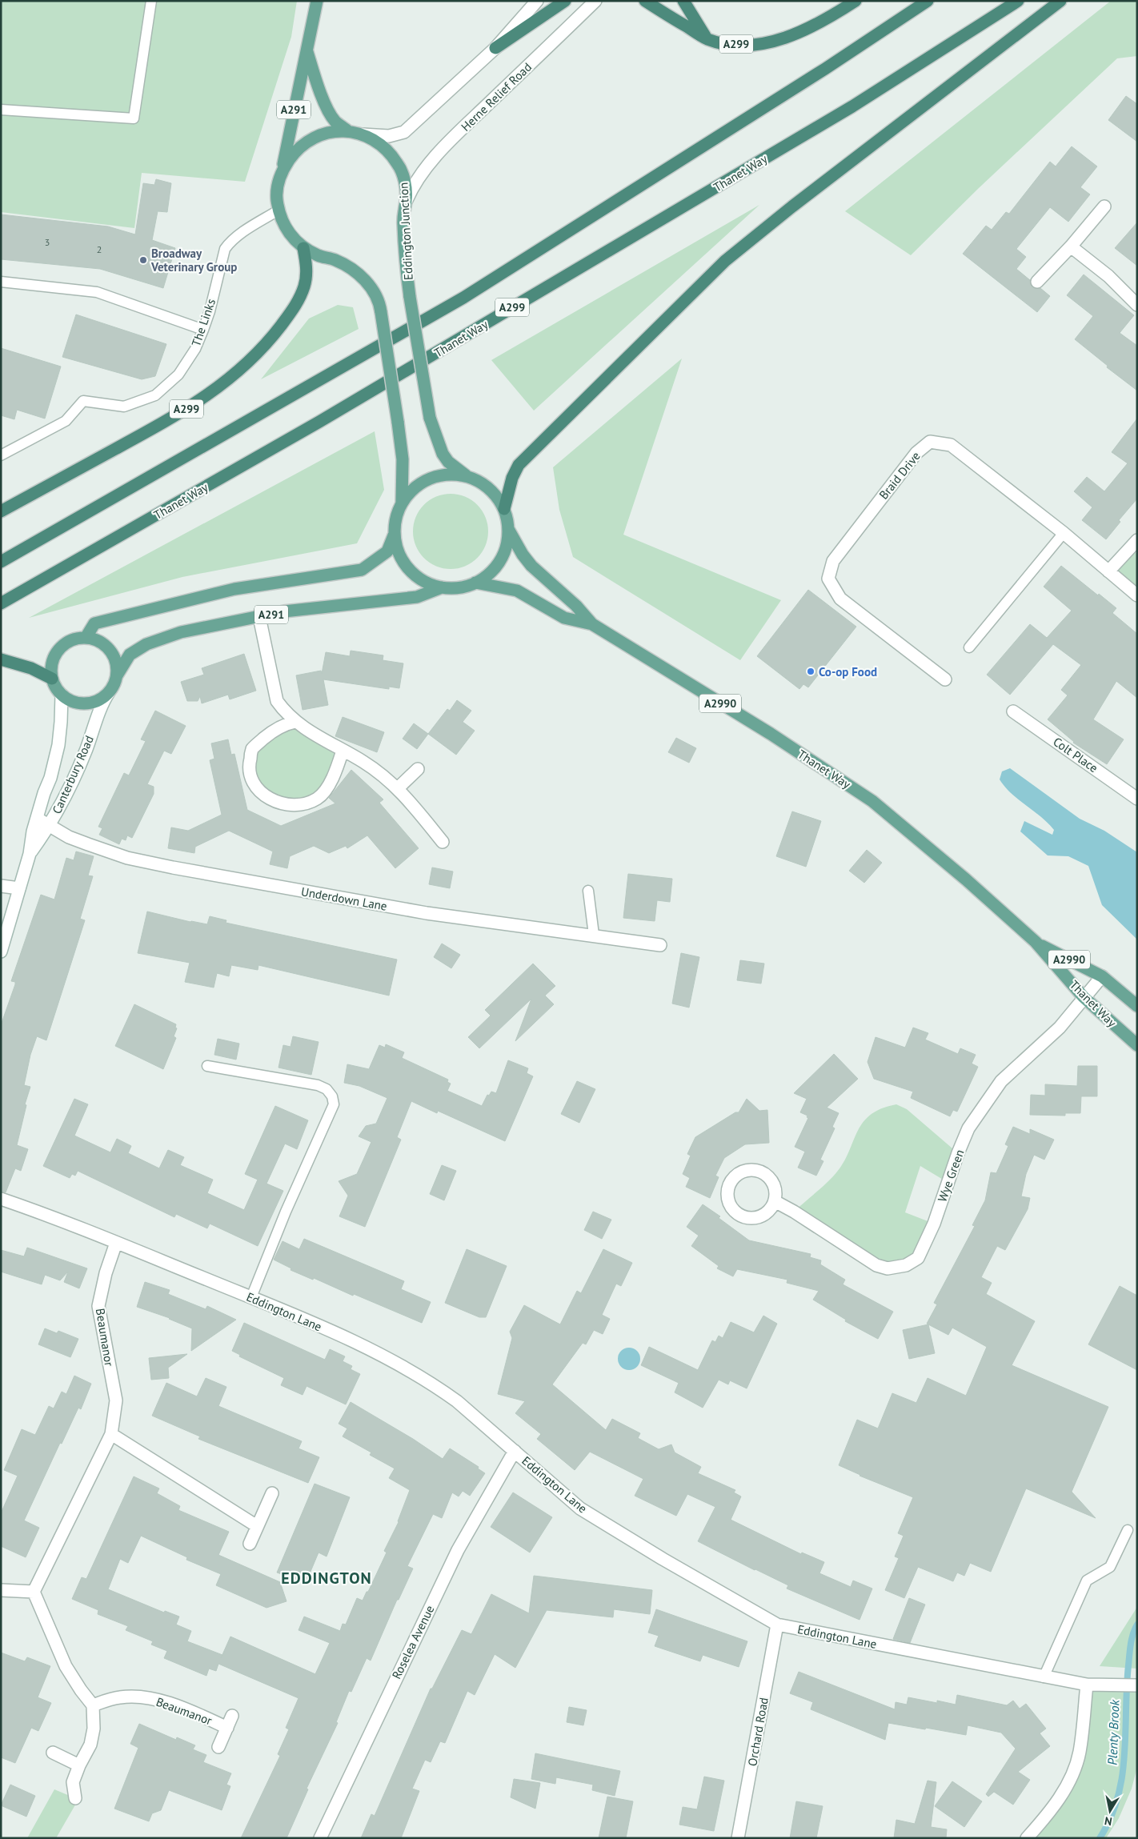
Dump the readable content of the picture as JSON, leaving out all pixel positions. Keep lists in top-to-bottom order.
{
  "streets": {
    "highway": ["A299", "Thanet Way"],
    "main road": ["A291", "Eddington Junction", "A2990"],
    "street": [
      "Herne Relief Road",
      "Braid Drive",
      "Colt Place",
      "Canterbury Road",
      "Underdown Lane",
      "Wye Green",
      "Eddington Lane",
      "Beaumanor",
      "Roselea Avenue",
      "Orchard Road"
    ],
    "lane": ["The Links"]
  },
  "crossings": [
    ["A299", "Eddington Junction"],
    ["Herne Relief Road", "Eddington Junction"],
    ["A291", "Thanet Way"],
    ["A291", "Eddington Junction"],
    ["A291", "Canterbury Road"],
    ["Thanet Way", "Eddington Junction"],
    ["Thanet Way", "Wye Green"],
    ["Eddington Junction", "The Links"],
    ["Canterbury Road", "Underdown Lane"],
    ["Eddington Lane", "Beaumanor"],
    ["Eddington Lane", "Roselea Avenue"],
    ["Eddington Lane", "Orchard Road"]
  ],
  "districts": ["EDDINGTON"],
  "water": ["Plenty Brook"],
  "places": ["Broadway Veterinary Group", "Co-op Food"],
  "house_numbers": ["3", "2"],
  "north": "bottom"
}
